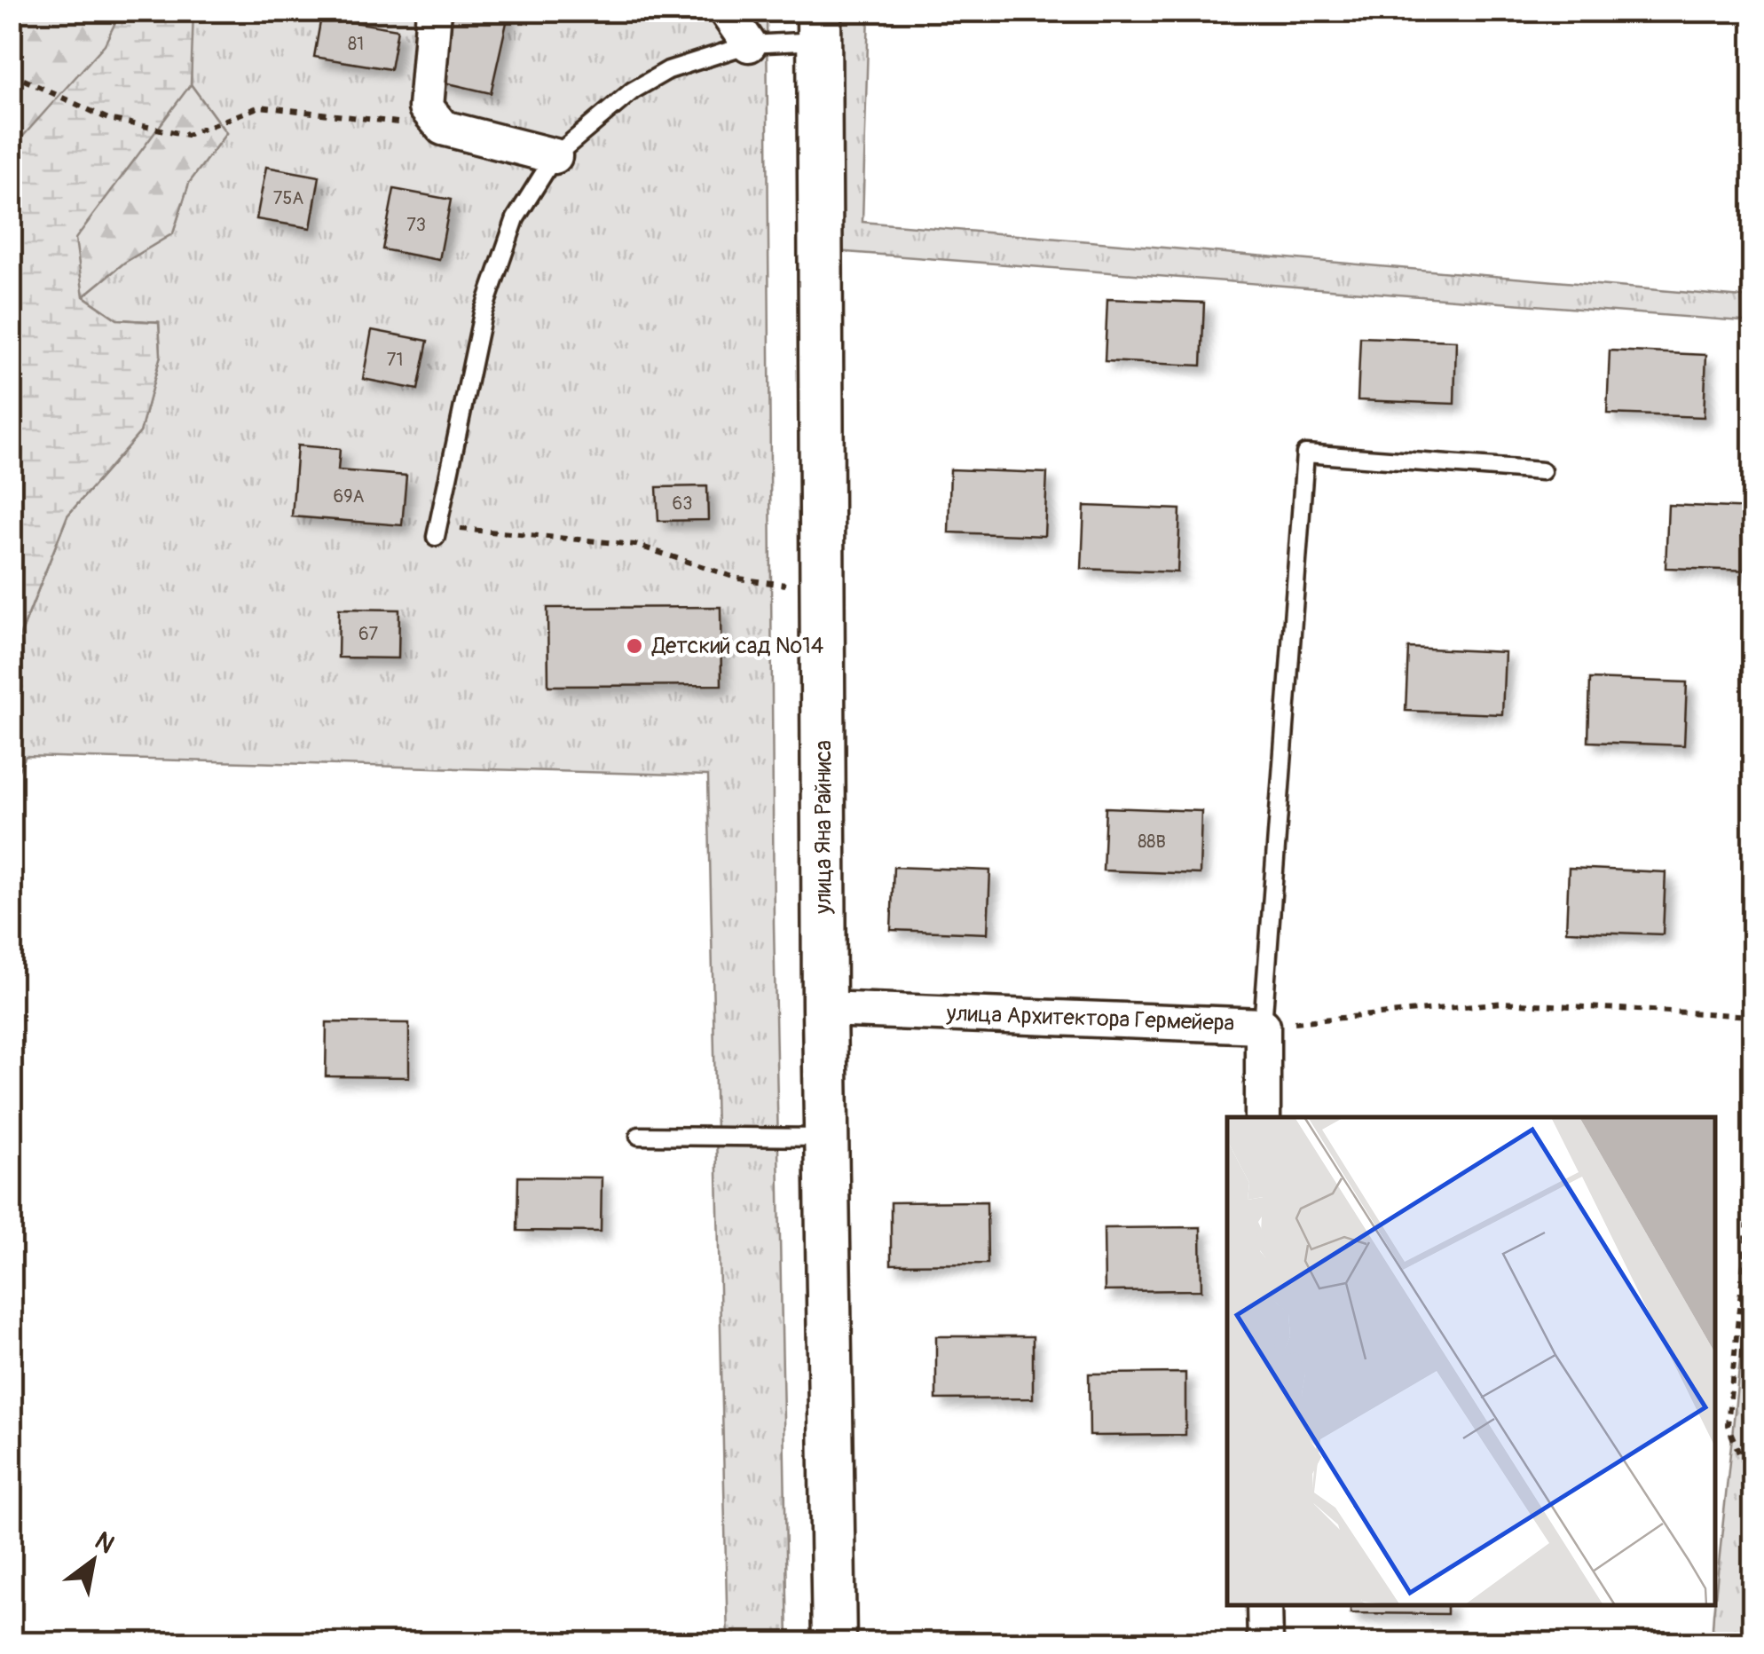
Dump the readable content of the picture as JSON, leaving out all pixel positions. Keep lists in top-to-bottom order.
{
  "streets": {
    "street": ["улица Яна Райниса", "улица Архитектора Гермейера"]
  },
  "crossings": [
    ["улица Яна Райниса", "улица Архитектора Гермейера"]
  ],
  "places": ["Детский сад №14"],
  "house_numbers": [
    "81",
    "75А",
    "73",
    "71",
    "69А",
    "63",
    "67",
    "88В"
  ],
  "north": "top right"
}
